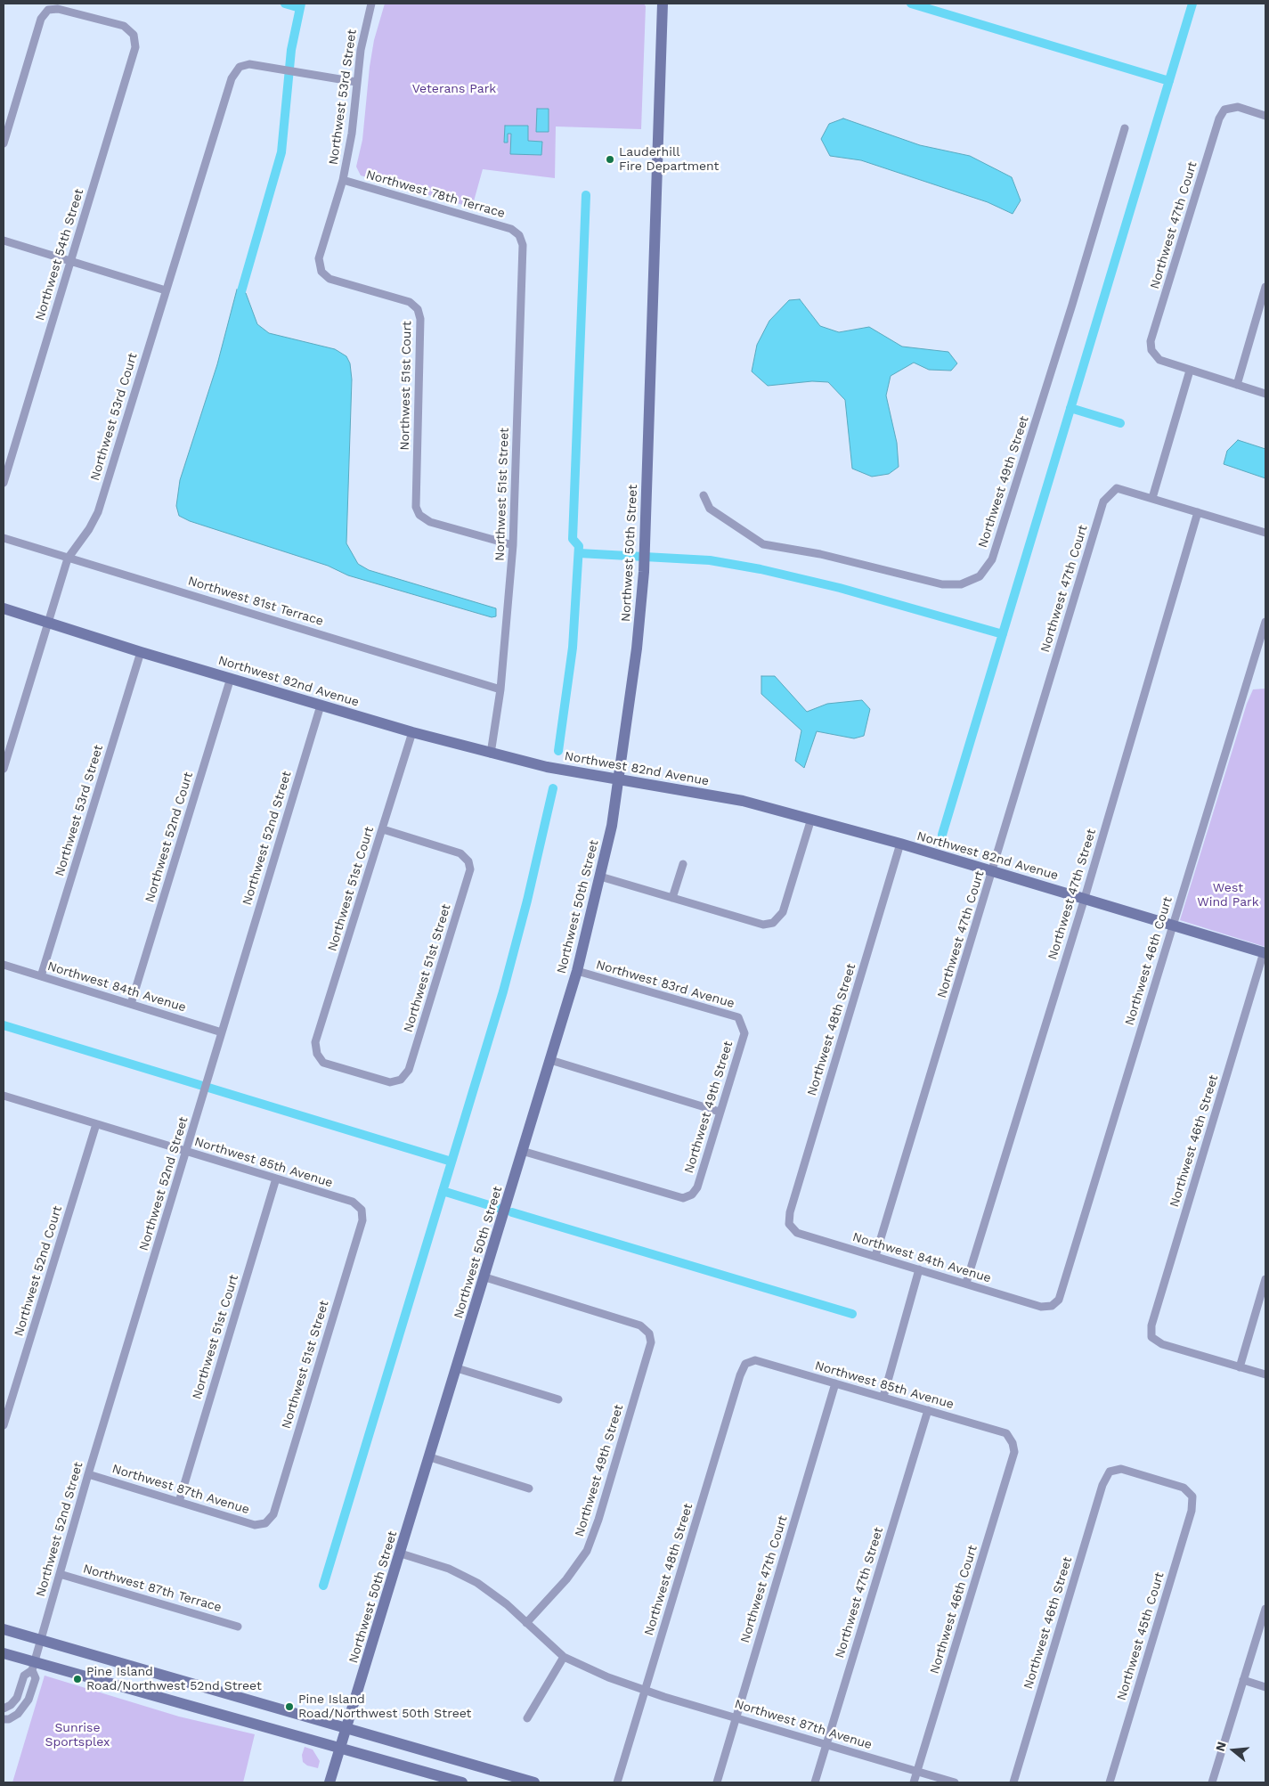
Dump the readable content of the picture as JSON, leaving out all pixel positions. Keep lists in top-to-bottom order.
{
  "streets": {
    "street": [
      "Northwest 53rd Street",
      "Northwest 78th Terrace",
      "Northwest 47th Court",
      "Northwest 54th Street",
      "Northwest 51st Court",
      "Northwest 53rd Court",
      "Northwest 49th Street",
      "Northwest 51st Street",
      "Northwest 50th Street",
      "Northwest 81st Terrace",
      "Northwest 82nd Avenue",
      "Northwest 52nd Court",
      "Northwest 52nd Street",
      "Northwest 47th Street",
      "Northwest 46th Court",
      "Northwest 83rd Avenue",
      "Northwest 84th Avenue",
      "Northwest 48th Street",
      "Northwest 46th Street",
      "Northwest 85th Avenue",
      "Northwest 87th Avenue",
      "Northwest 87th Terrace",
      "Northwest 45th Court"
    ]
  },
  "crossings": [
    ["Northwest 53rd Street", "Northwest 78th Terrace"],
    ["Northwest 53rd Street", "Northwest 51st Court"],
    ["Northwest 53rd Street", "Northwest 53rd Court"],
    ["Northwest 53rd Street", "Northwest 82nd Avenue"],
    ["Northwest 53rd Street", "Northwest 84th Avenue"],
    ["Northwest 78th Terrace", "Northwest 51st Street"],
    ["Northwest 47th Court", "Northwest 82nd Avenue"],
    ["Northwest 47th Court", "Northwest 84th Avenue"],
    ["Northwest 47th Court", "Northwest 85th Avenue"],
    ["Northwest 47th Court", "Northwest 87th Avenue"],
    ["Northwest 51st Court", "Northwest 51st Street"],
    ["Northwest 51st Court", "Northwest 82nd Avenue"],
    ["Northwest 51st Court", "Northwest 85th Avenue"],
    ["Northwest 51st Court", "Northwest 87th Avenue"],
    ["Northwest 53rd Court", "Northwest 81st Terrace"],
    ["Northwest 53rd Court", "Northwest 82nd Avenue"],
    ["Northwest 49th Street", "Northwest 50th Street"],
    ["Northwest 49th Street", "Northwest 83rd Avenue"],
    ["Northwest 49th Street", "Northwest 87th Avenue"],
    ["Northwest 51st Street", "Northwest 81st Terrace"],
    ["Northwest 51st Street", "Northwest 82nd Avenue"],
    ["Northwest 51st Street", "Northwest 85th Avenue"],
    ["Northwest 51st Street", "Northwest 87th Avenue"],
    ["Northwest 50th Street", "Northwest 82nd Avenue"],
    ["Northwest 50th Street", "Northwest 83rd Avenue"],
    ["Northwest 50th Street", "Northwest 87th Avenue"],
    ["Northwest 82nd Avenue", "Northwest 52nd Court"],
    ["Northwest 82nd Avenue", "Northwest 52nd Street"],
    ["Northwest 82nd Avenue", "Northwest 47th Street"],
    ["Northwest 82nd Avenue", "Northwest 46th Court"],
    ["Northwest 82nd Avenue", "Northwest 48th Street"],
    ["Northwest 82nd Avenue", "Northwest 46th Street"],
    ["Northwest 52nd Court", "Northwest 84th Avenue"],
    ["Northwest 52nd Court", "Northwest 85th Avenue"],
    ["Northwest 52nd Street", "Northwest 84th Avenue"],
    ["Northwest 52nd Street", "Northwest 85th Avenue"],
    ["Northwest 52nd Street", "Northwest 87th Avenue"],
    ["Northwest 52nd Street", "Northwest 87th Terrace"],
    ["Northwest 47th Street", "Northwest 84th Avenue"],
    ["Northwest 47th Street", "Northwest 85th Avenue"],
    ["Northwest 47th Street", "Northwest 87th Avenue"],
    ["Northwest 46th Court", "Northwest 84th Avenue"],
    ["Northwest 46th Court", "Northwest 85th Avenue"],
    ["Northwest 46th Court", "Northwest 87th Avenue"],
    ["Northwest 84th Avenue", "Northwest 48th Street"],
    ["Northwest 48th Street", "Northwest 85th Avenue"],
    ["Northwest 48th Street", "Northwest 87th Avenue"],
    ["Northwest 46th Street", "Northwest 45th Court"]
  ],
  "parks": ["Veterans Park", "West Wind Park", "Sunrise Sportsplex"],
  "places": ["Lauderhill Fire Department", "Pine Island Road/Northwest 52nd Street", "Pine Island Road/Northwest 50th Street"],
  "north": "left"
}
